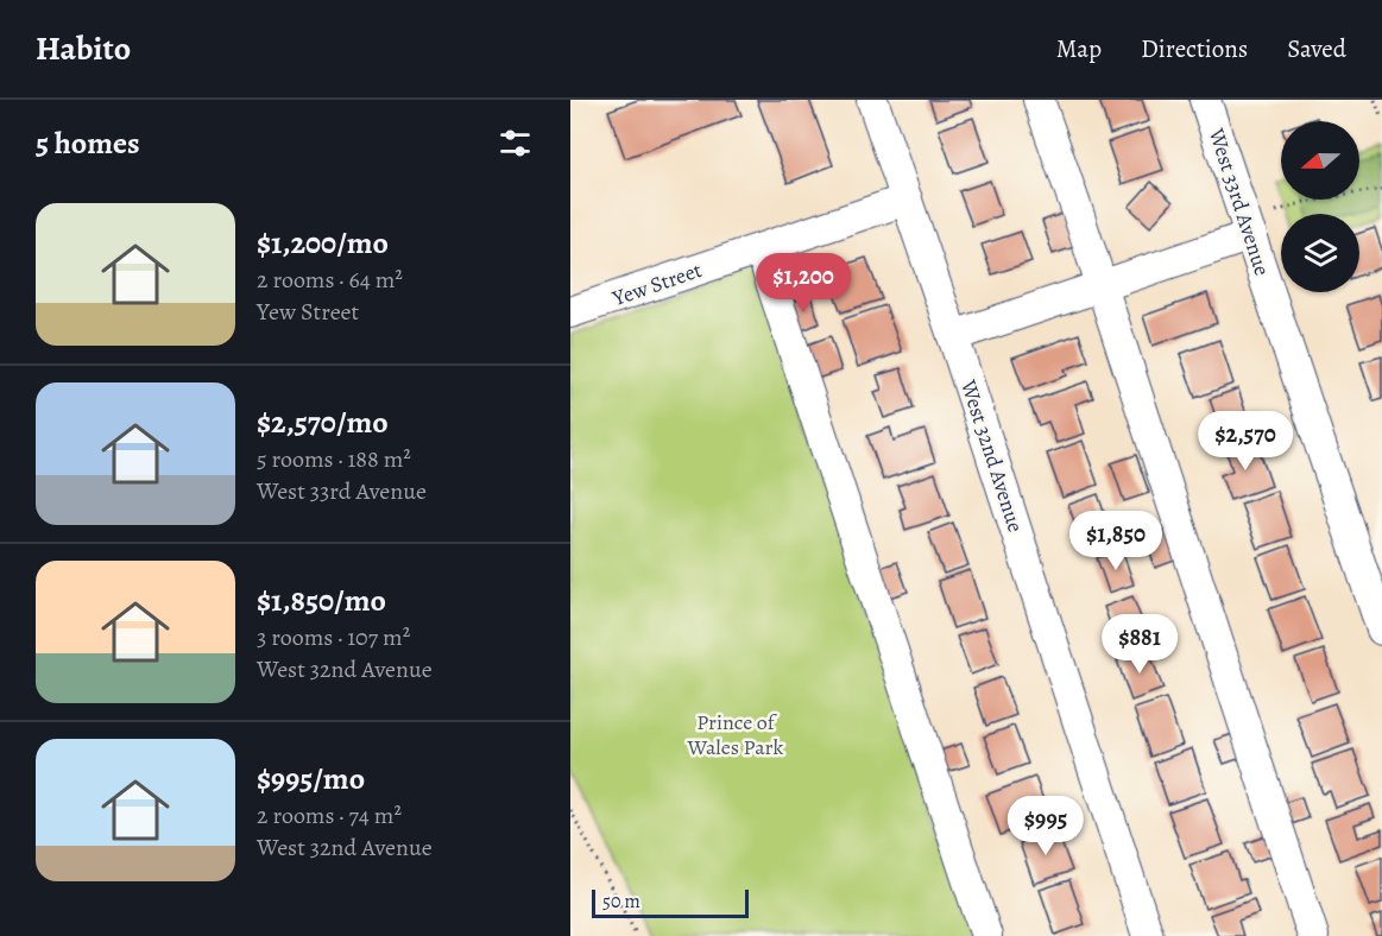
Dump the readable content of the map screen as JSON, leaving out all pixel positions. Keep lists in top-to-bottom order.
{
  "streets": {
    "street": ["West 33rd Avenue", "Yew Street", "West 32nd Avenue"]
  },
  "crossings": [
    ["Yew Street", "West 32nd Avenue"]
  ],
  "parks": ["Prince of Wales Park"],
  "scale_bar": "50 m",
  "north": "left",
  "page": {
    "header": "Habito",
    "nav": ["Map", "Directions", "Saved"],
    "heading": "5 homes",
    "list": [
      {
        "name": "$1,200/mo",
        "note": "2 rooms · 64 m² · Yew Street"
      },
      {
        "name": "$2,570/mo",
        "note": "5 rooms · 188 m² · West 33rd Avenue"
      },
      {
        "name": "$1,850/mo",
        "note": "3 rooms · 107 m² · West 32nd Avenue"
      },
      {
        "name": "$995/mo",
        "note": "2 rooms · 74 m² · West 32nd Avenue"
      }
    ],
    "price": [
      "$1,200",
      "$2,570",
      "$1,850",
      "$881",
      "$995"
    ],
    "scale": "50 m"
  }
}
